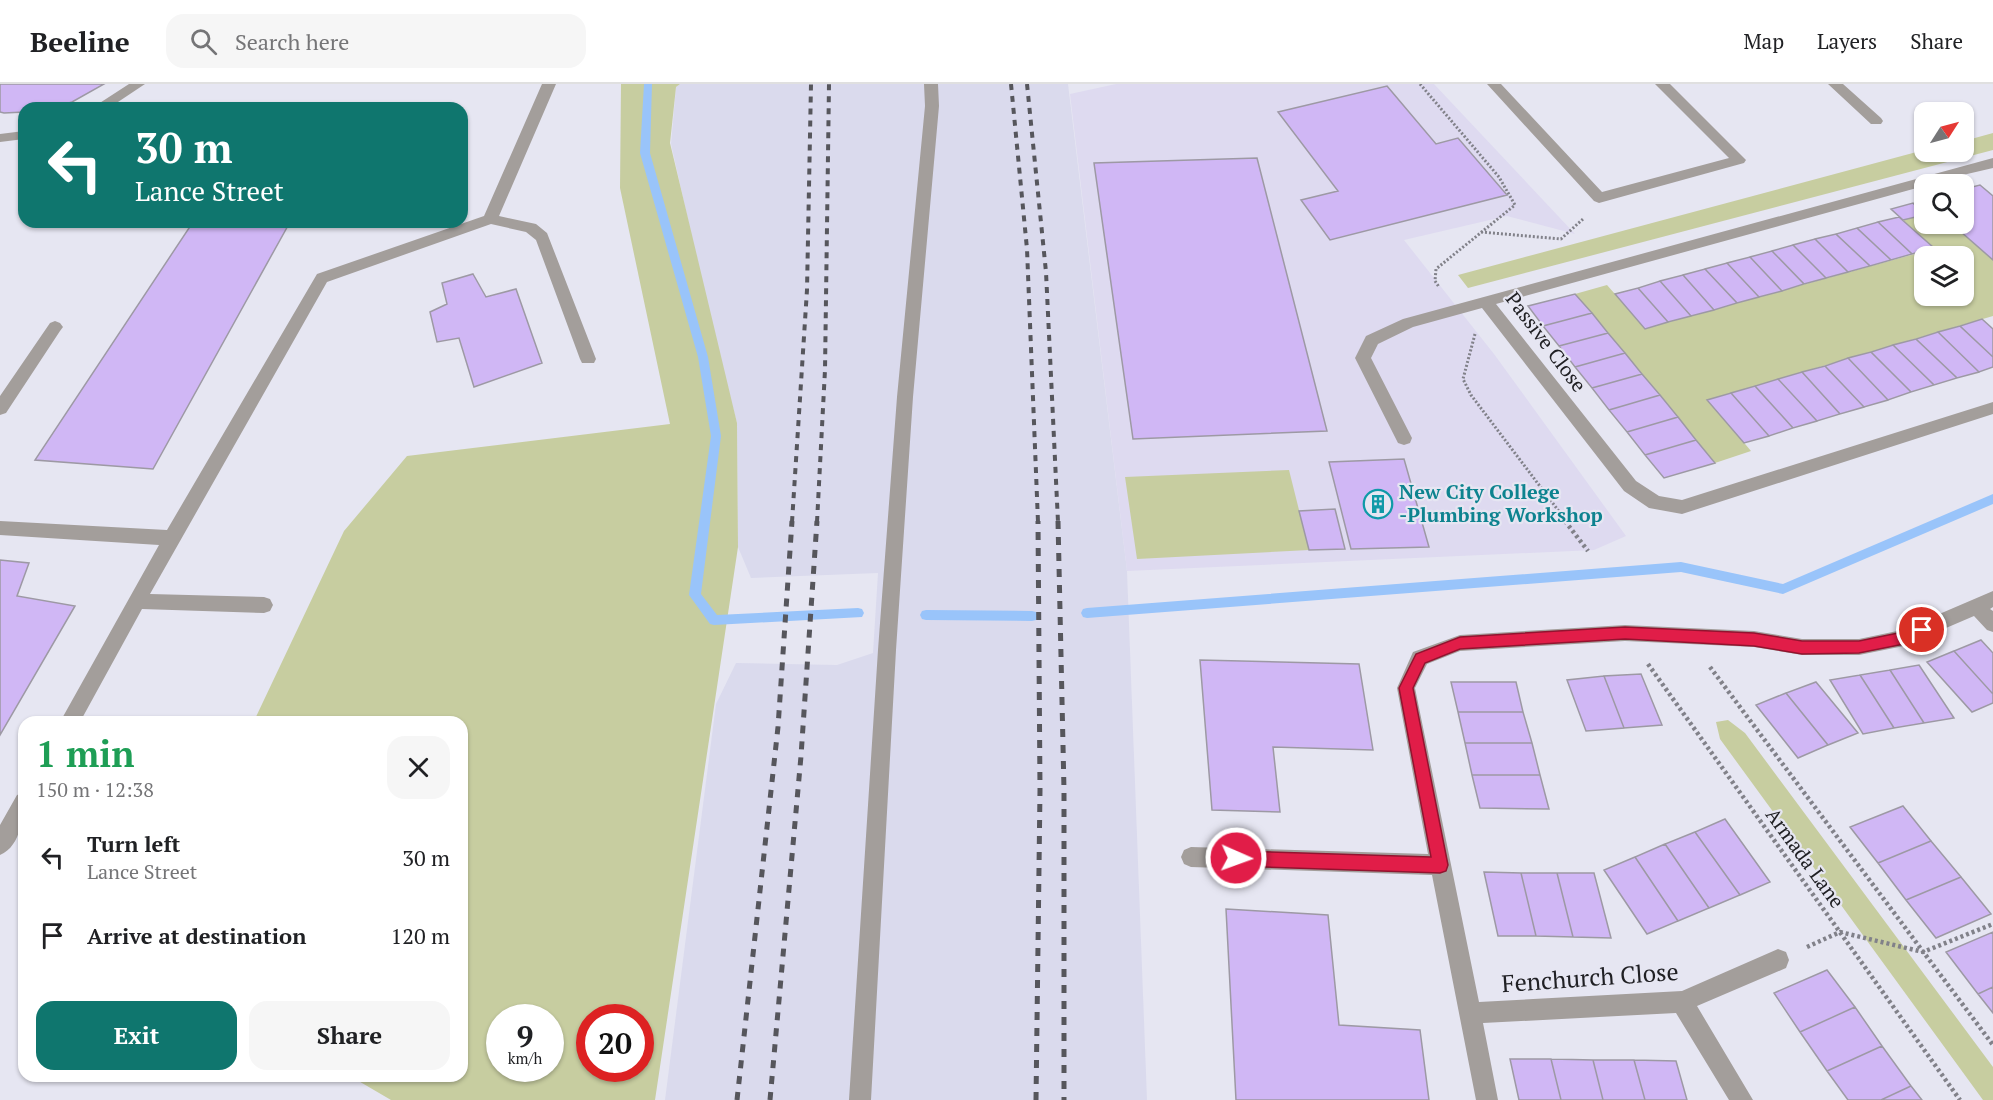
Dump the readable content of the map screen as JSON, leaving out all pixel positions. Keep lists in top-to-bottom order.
{
  "streets": {
    "street": ["Passive Close", "Fenchurch Close"],
    "path": ["Armada Lane"]
  },
  "places": {
    "building": ["New City College -Plumbing Workshop"]
  },
  "north": "top right",
  "page": {
    "header": "Beeline",
    "search": "Search here",
    "nav": ["Map", "Layers", "Share"],
    "turn": ["30 m", "Lance Street"],
    "heading": ["1 min", "150 m · 12:38"],
    "list": [
      {
        "name": "Turn left",
        "note": "Lance Street",
        "value": "30 m"
      },
      {
        "name": "Arrive at destination",
        "value": "120 m"
      }
    ],
    "buttons": ["Exit", "Share"],
    "speed": "9 km/h",
    "limit": "20"
  }
}
